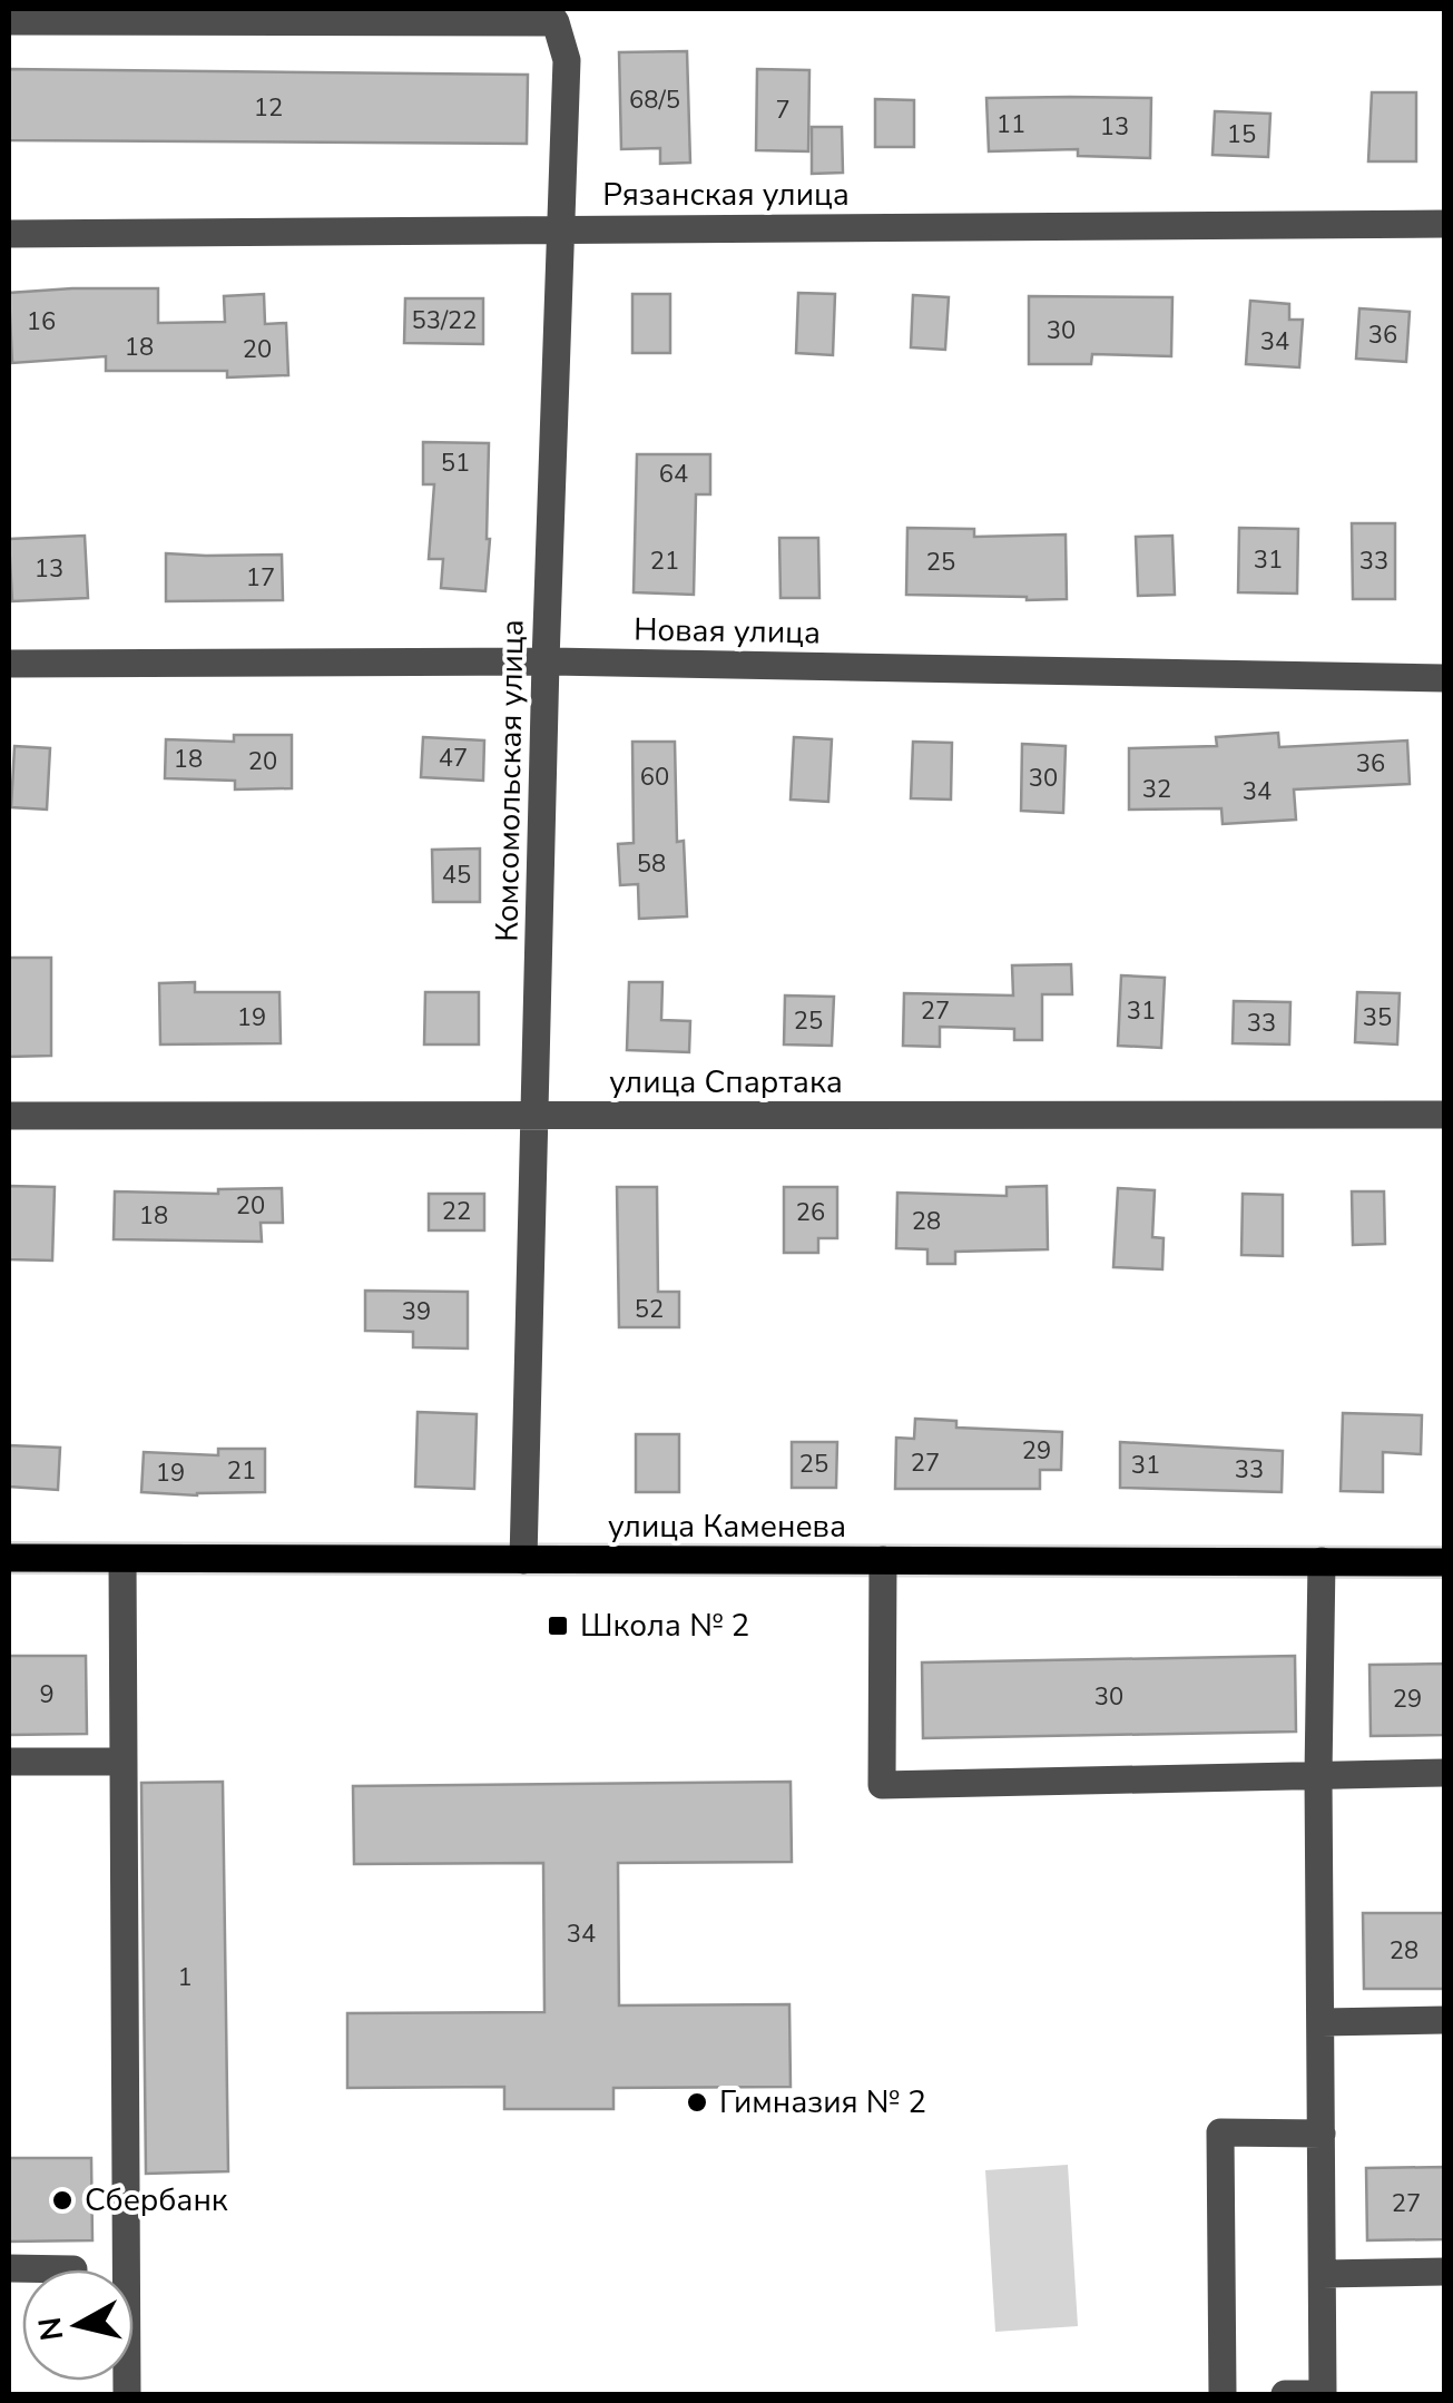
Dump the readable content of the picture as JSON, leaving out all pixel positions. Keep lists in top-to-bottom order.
{
  "streets": {
    "main road": ["улица Каменева"],
    "street": [
      "Рязанская улица",
      "Новая улица",
      "Комсомольская улица",
      "улица Спартака"
    ]
  },
  "crossings": [
    ["Рязанская улица", "Комсомольская улица"],
    ["Новая улица", "Комсомольская улица"],
    ["Комсомольская улица", "улица Спартака"],
    ["Комсомольская улица", "улица Каменева"]
  ],
  "places": {
    "transit": ["Школа № 2"],
    "other": ["Гимназия № 2", "Сбербанк"]
  },
  "house_numbers": [
    "68/5",
    "12",
    "7",
    "11",
    "13",
    "15",
    "53/22",
    "16",
    "30",
    "36",
    "34",
    "18",
    "20",
    "51",
    "64",
    "31",
    "21",
    "33",
    "25",
    "13",
    "17",
    "47",
    "18",
    "20",
    "36",
    "60",
    "30",
    "32",
    "34",
    "58",
    "45",
    "27",
    "31",
    "19",
    "35",
    "25",
    "33",
    "20",
    "22",
    "26",
    "18",
    "28",
    "52",
    "39",
    "29",
    "27",
    "25",
    "31",
    "33",
    "21",
    "19",
    "9",
    "30",
    "29",
    "34",
    "28",
    "1",
    "27"
  ],
  "north": "left"
}
